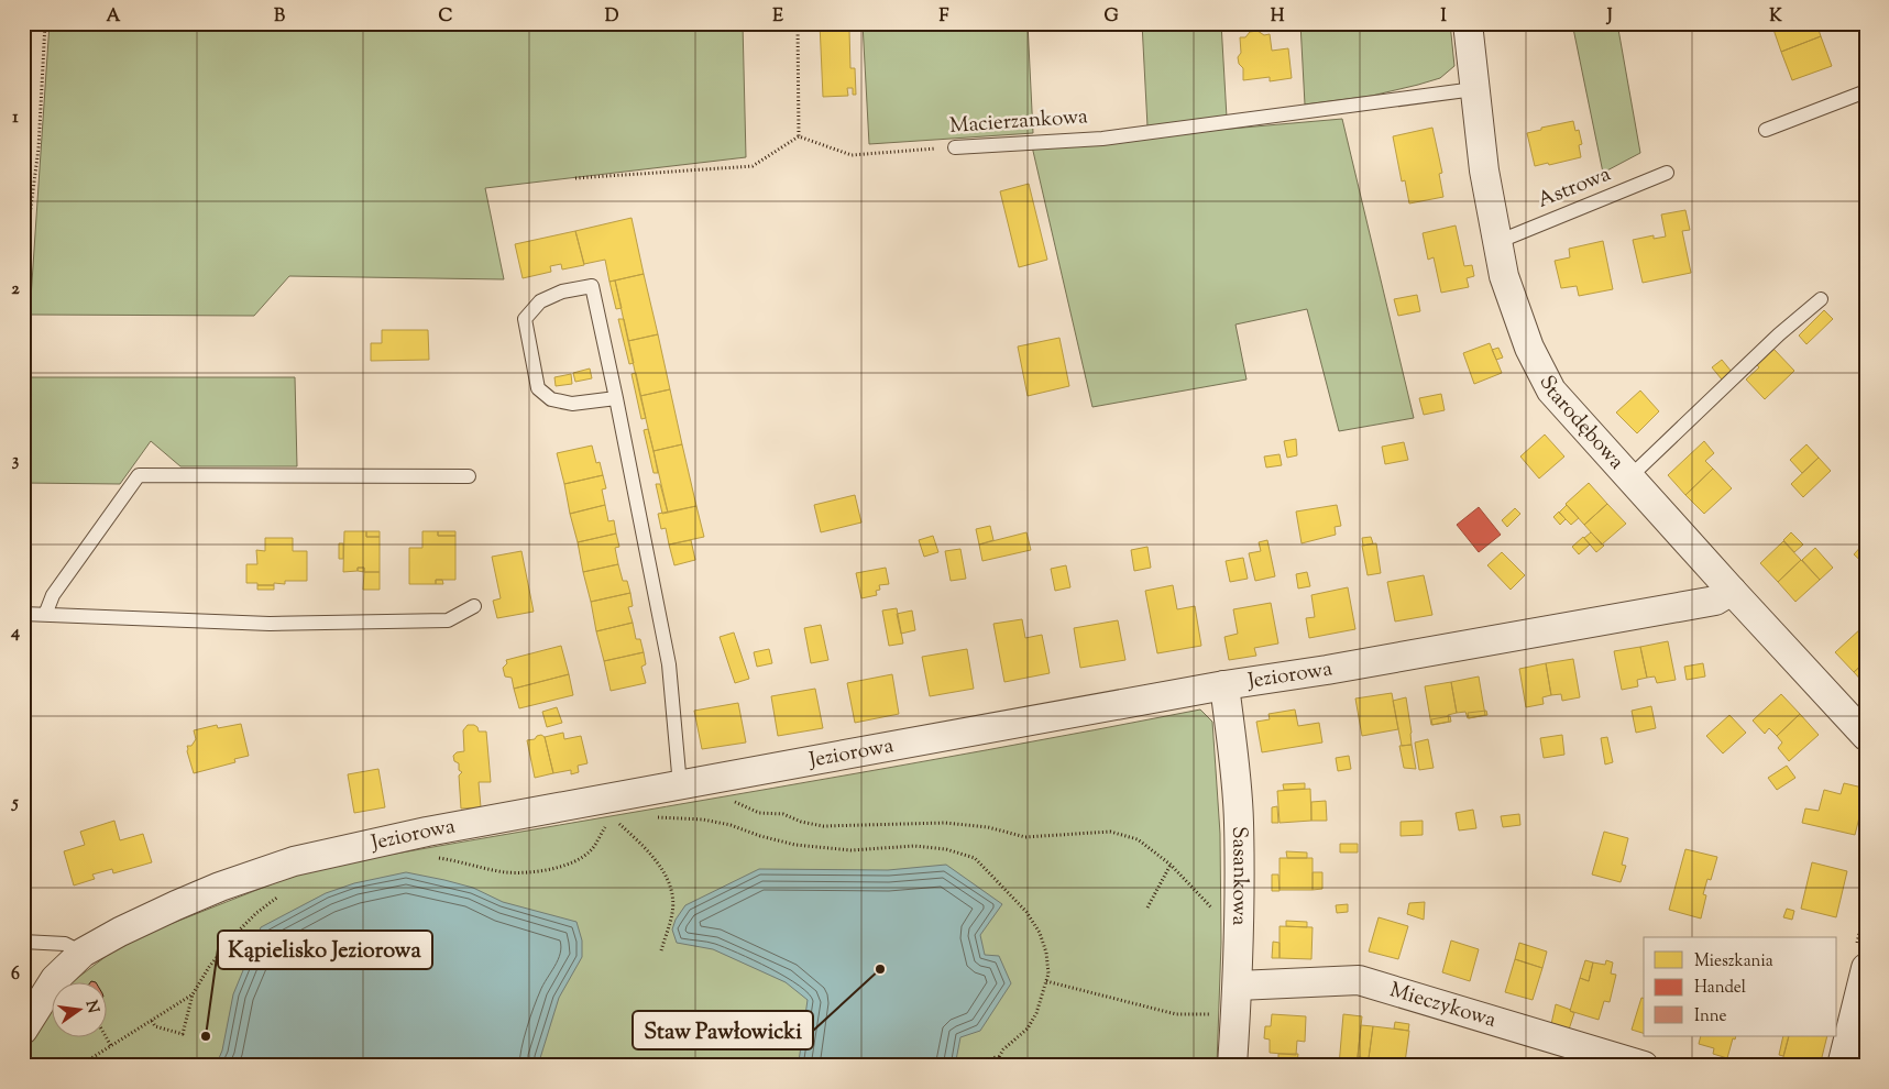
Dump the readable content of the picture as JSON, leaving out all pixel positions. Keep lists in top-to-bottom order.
{
  "streets": {
    "street": [
      "Starodębowa",
      "Jeziorowa",
      "Sasankowa",
      "Mieczykowa"
    ],
    "lane": ["Macierzankowa", "Astrowa"]
  },
  "crossings": [
    ["Macierzankowa", "Starodębowa"],
    ["Astrowa", "Starodębowa"],
    ["Starodębowa", "Jeziorowa"],
    ["Jeziorowa", "Sasankowa"],
    ["Sasankowa", "Mieczykowa"]
  ],
  "places": ["Staw Pawłowicki", "Kąpielisko Jeziorowa"],
  "legend": ["Mieszkania", "Handel", "Inne"],
  "north": "right",
  "grid": {
    "columns": [
      "A",
      "B",
      "C",
      "D",
      "E",
      "F",
      "G",
      "H",
      "I",
      "J",
      "K"
    ],
    "rows": [
      "1",
      "2",
      "3",
      "4",
      "5",
      "6"
    ]
  }
}
